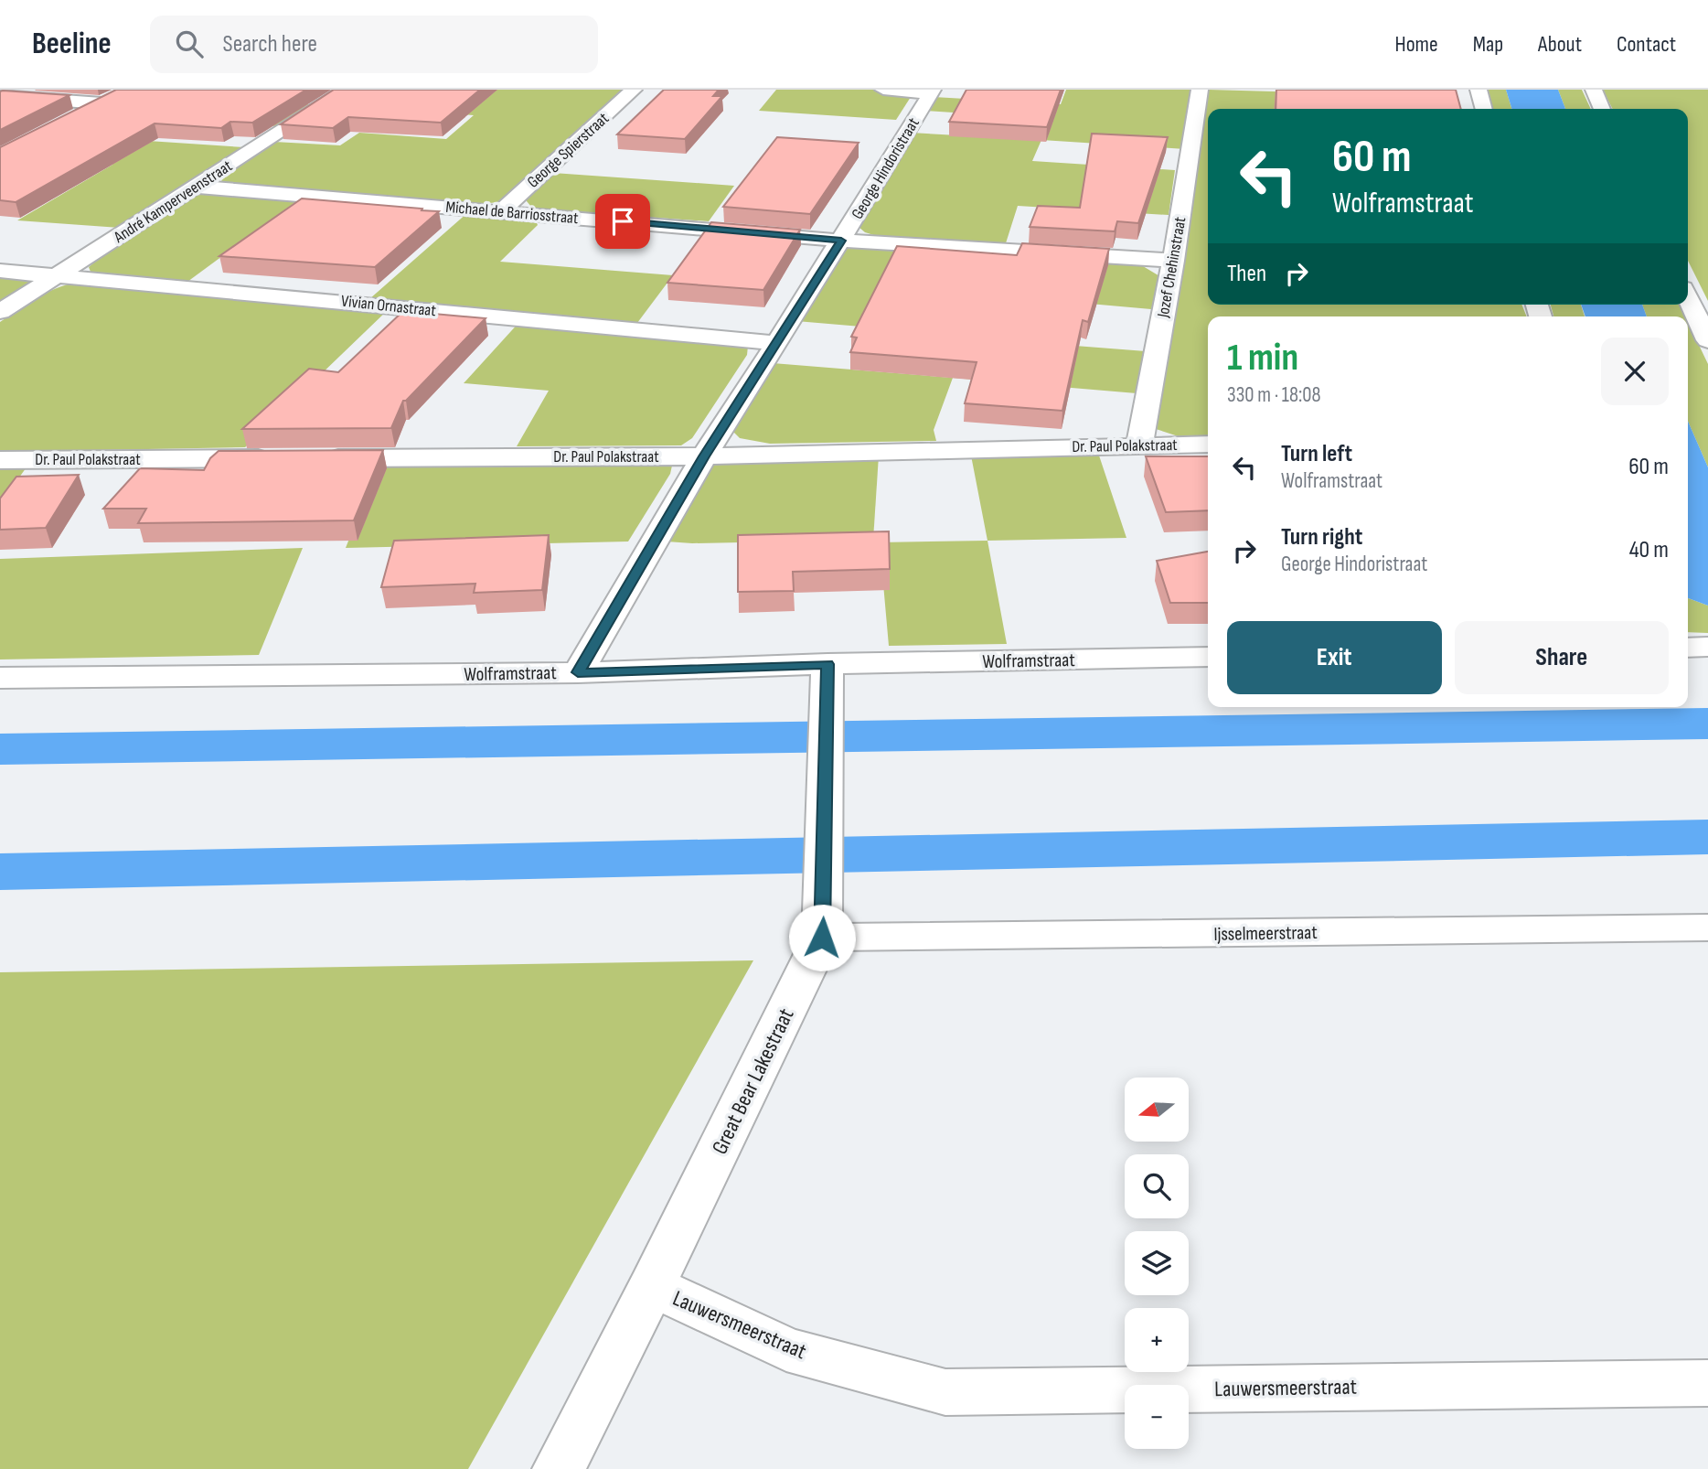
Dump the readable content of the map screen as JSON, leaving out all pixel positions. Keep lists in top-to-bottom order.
{
  "streets": {
    "street": [
      "George Spierstraat",
      "George Hindoristraat",
      "André Kamperveenstraat",
      "Michael de Barriosstraat",
      "Jozef Chehinstraat",
      "Vivian Ornastraat",
      "Dr. Paul Polakstraat",
      "Wolframstraat",
      "Ijsselmeerstraat",
      "Great Bear Lakestraat",
      "Lauwersmeerstraat"
    ]
  },
  "crossings": [
    ["George Spierstraat", "Michael de Barriosstraat"],
    ["George Hindoristraat", "Michael de Barriosstraat"],
    ["George Hindoristraat", "Vivian Ornastraat"],
    ["George Hindoristraat", "Dr. Paul Polakstraat"],
    ["George Hindoristraat", "Wolframstraat"],
    ["André Kamperveenstraat", "Michael de Barriosstraat"],
    ["André Kamperveenstraat", "Vivian Ornastraat"],
    ["Michael de Barriosstraat", "Jozef Chehinstraat"],
    ["Jozef Chehinstraat", "Dr. Paul Polakstraat"],
    ["Wolframstraat", "Great Bear Lakestraat"],
    ["Ijsselmeerstraat", "Great Bear Lakestraat"],
    ["Great Bear Lakestraat", "Lauwersmeerstraat"]
  ],
  "north": "left",
  "page": {
    "header": "Beeline",
    "search": "Search here",
    "nav": [
      "Home",
      "Map",
      "About",
      "Contact"
    ],
    "turn": ["60 m", "Wolframstraat"],
    "then": "Then",
    "heading": ["1 min", "330 m · 18:08"],
    "list": [
      {
        "name": "Turn left",
        "note": "Wolframstraat",
        "value": "60 m"
      },
      {
        "name": "Turn right",
        "note": "George Hindoristraat",
        "value": "40 m"
      }
    ],
    "buttons": ["Exit", "Share"],
    "map_buttons": ["+", "−"]
  }
}
